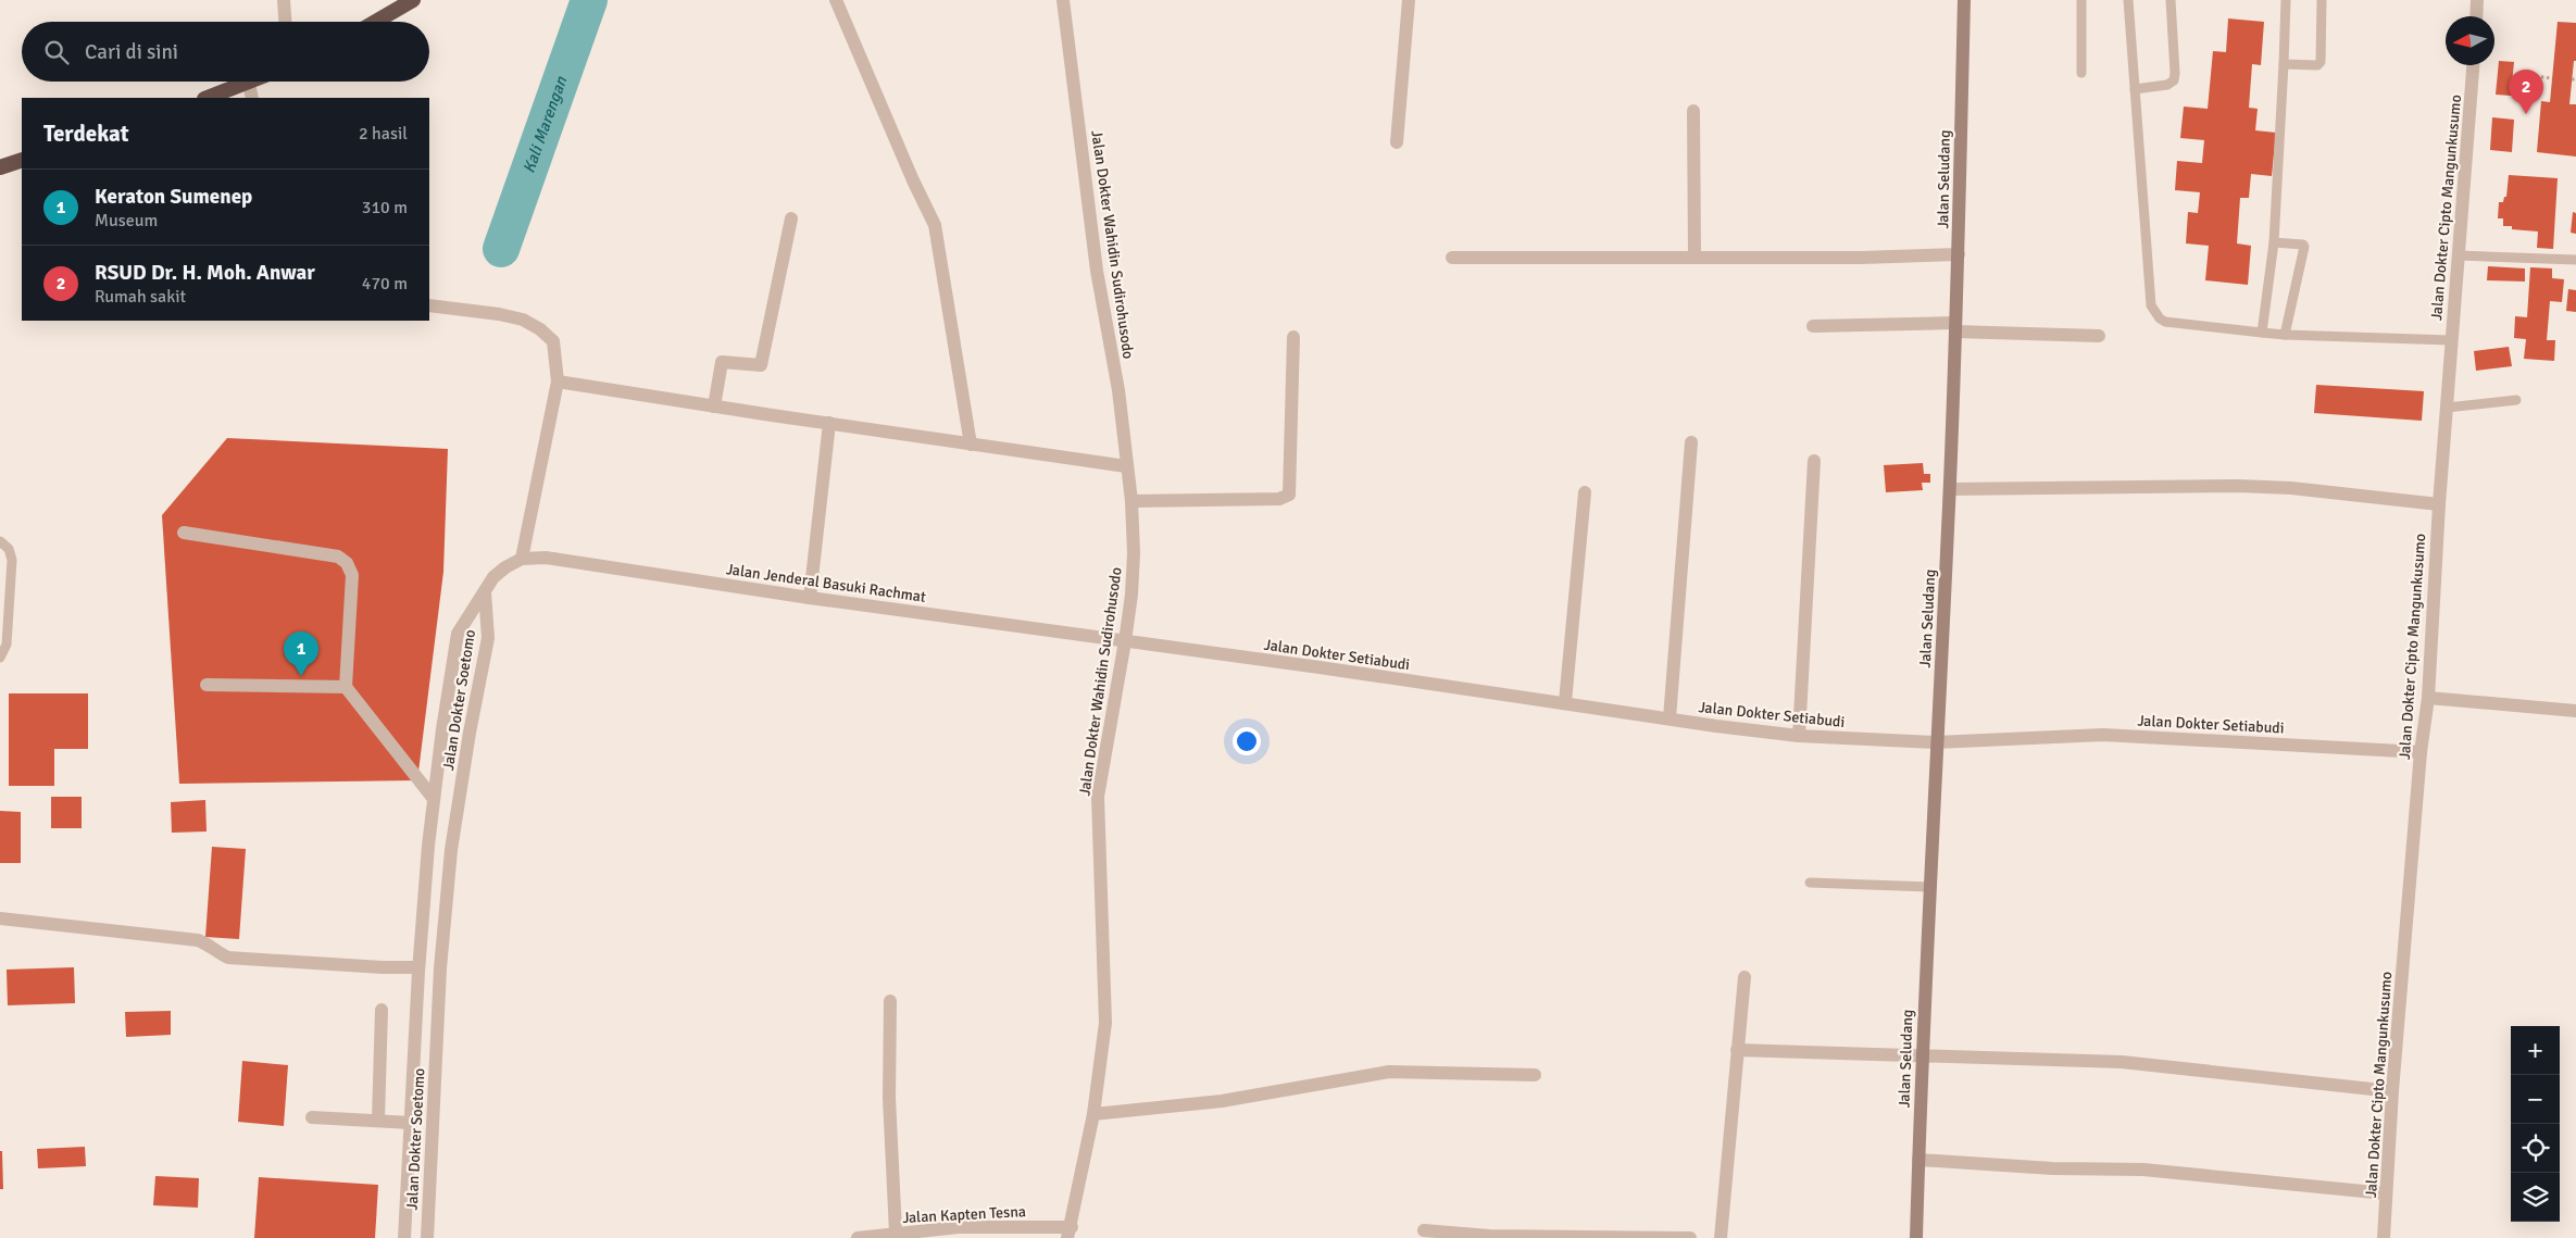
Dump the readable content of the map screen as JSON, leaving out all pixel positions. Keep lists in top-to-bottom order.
{
  "streets": {
    "main road": ["Jalan Seludang"],
    "street": [
      "Jalan Dokter Cipto Mangunkusumo",
      "Jalan Dokter Wahidin Sudirohusodo",
      "Jalan Jenderal Basuki Rachmat",
      "Jalan Dokter Setiabudi",
      "Jalan Dokter Soetomo",
      "Jalan Kapten Tesna"
    ]
  },
  "crossings": [
    ["Jalan Seludang", "Jalan Dokter Setiabudi"],
    ["Jalan Dokter Cipto Mangunkusumo", "Jalan Dokter Setiabudi"],
    ["Jalan Dokter Wahidin Sudirohusodo", "Jalan Jenderal Basuki Rachmat"],
    ["Jalan Dokter Wahidin Sudirohusodo", "Jalan Dokter Setiabudi"],
    ["Jalan Dokter Wahidin Sudirohusodo", "Jalan Kapten Tesna"],
    ["Jalan Jenderal Basuki Rachmat", "Jalan Dokter Setiabudi"],
    ["Jalan Jenderal Basuki Rachmat", "Jalan Dokter Soetomo"]
  ],
  "water": ["Kali Marengan"],
  "north": "left",
  "page": {
    "search": "Cari di sini",
    "pins": ["2", "1"],
    "heading": ["Terdekat", "2 hasil"],
    "list": [
      {
        "mark": "1",
        "name": "Keraton Sumenep",
        "note": "Museum",
        "value": "310 m"
      },
      {
        "mark": "2",
        "name": "RSUD Dr. H. Moh. Anwar",
        "note": "Rumah sakit",
        "value": "470 m"
      }
    ],
    "map_buttons": ["+", "−"]
  }
}
